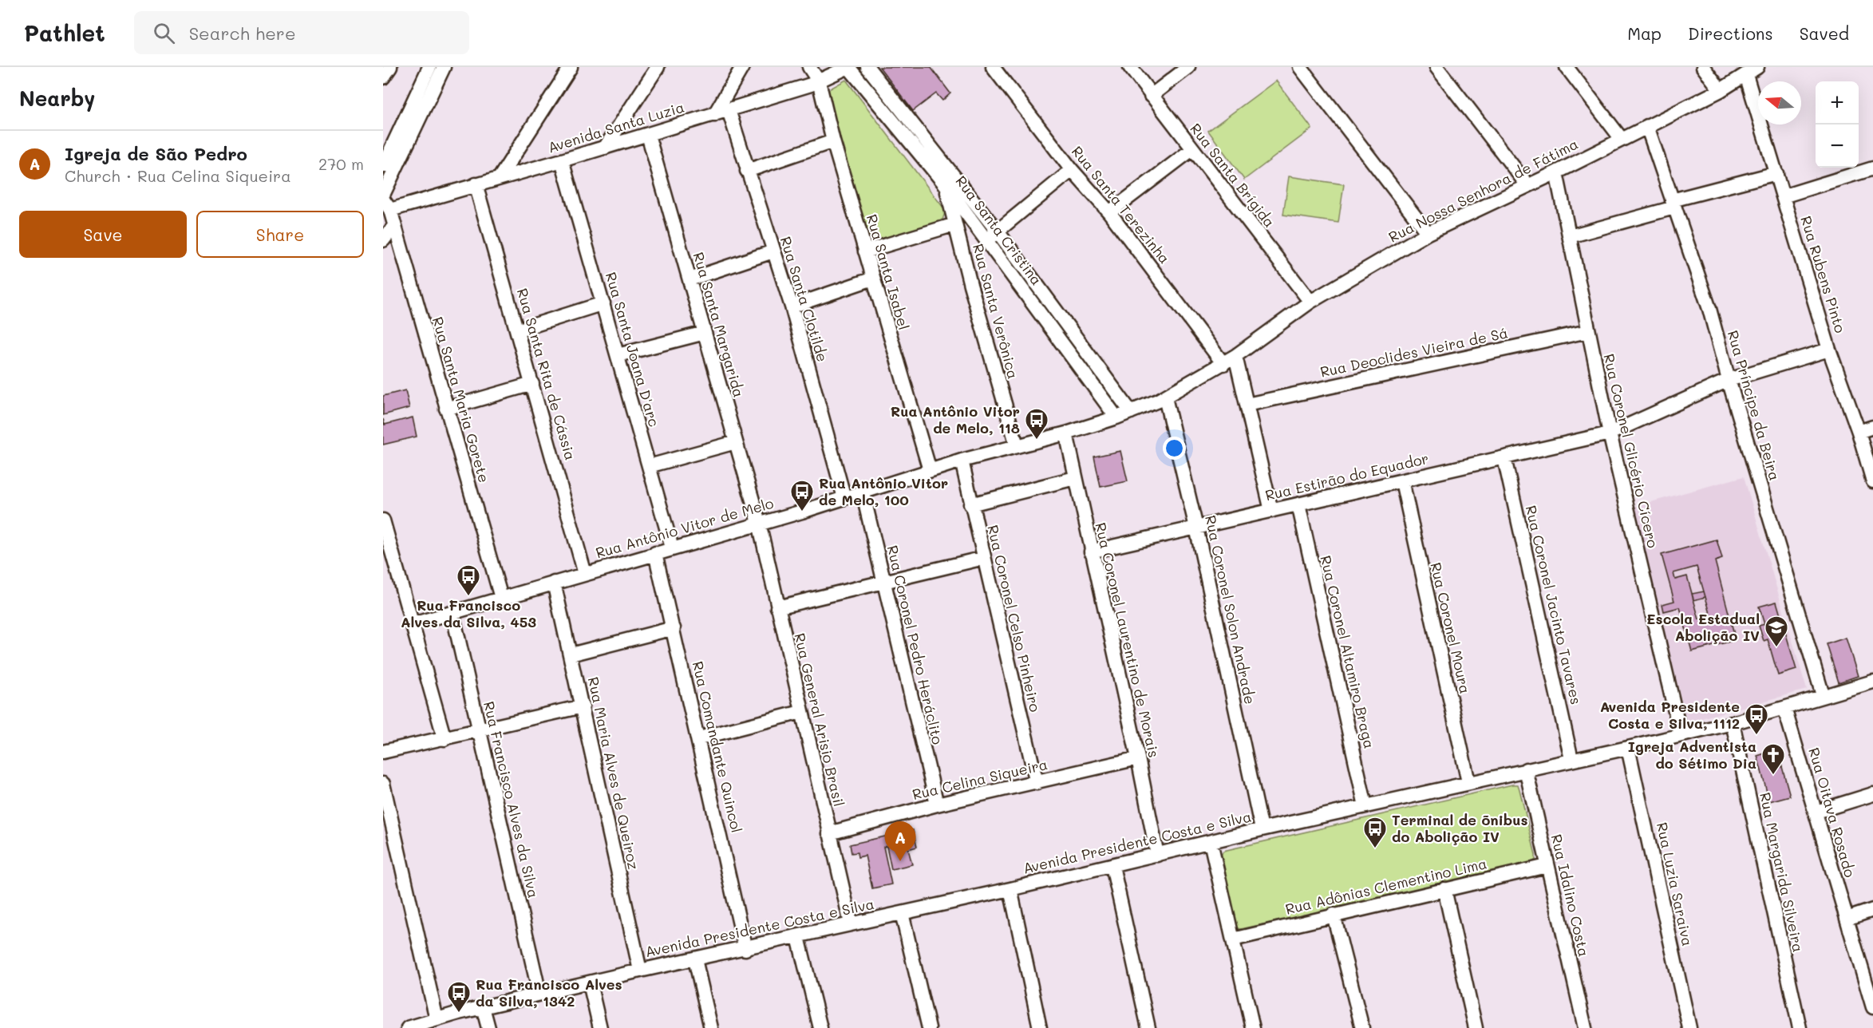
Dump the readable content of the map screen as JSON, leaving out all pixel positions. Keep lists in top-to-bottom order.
{
  "streets": {
    "street": [
      "Avenida Santa Luzia",
      "Rua Santa Brígida",
      "Rua Nossa Senhora de Fátima",
      "Rua Santa Terezinha",
      "Rua Santa Cristina",
      "Rua Santa Isabel",
      "Rua Rubens Pinto",
      "Rua Santa Clotilde",
      "Rua Santa Verônica",
      "Rua Santa Margarida",
      "Rua Santa Joana D'arc",
      "Rua Deoclides Vieira de Sá",
      "Rua Santa Rita de Cássia",
      "Rua Santa Maria Gorete",
      "Rua Príncipe da Beira",
      "Rua Coronel Glicério Cícero",
      "Rua Estirão do Equador",
      "Rua Antônio Vitor de Melo",
      "Rua Coronel Jacinto Tavares",
      "Rua Coronel Solon Andrade",
      "Rua Coronel Celso Pinheiro",
      "Rua Coronel Moura",
      "Rua Coronel Laurentino de Morais",
      "Rua Coronel Pedro Heráclito",
      "Rua Coronel Altamiro Braga",
      "Rua General Arisio Brasil",
      "Rua Comandante Quincol",
      "Rua Maria Alves de Queiroz",
      "Rua Celina Siqueira",
      "Rua Francisco Alves da Silva",
      "Rua Oitava Rosado",
      "Avenida Presidente Costa e Silva",
      "Rua Margarida Silveira",
      "Rua Luzia Saraiva",
      "Rua Adônias Clementino Lima",
      "Rua Idalino Costa"
    ]
  },
  "crossings": [
    ["Avenida Santa Luzia", "Rua Santa Cristina"],
    ["Avenida Santa Luzia", "Rua Santa Isabel"],
    ["Avenida Santa Luzia", "Rua Santa Clotilde"],
    ["Avenida Santa Luzia", "Rua Santa Margarida"],
    ["Avenida Santa Luzia", "Rua Santa Joana D'arc"],
    ["Avenida Santa Luzia", "Rua Santa Rita de Cássia"],
    ["Avenida Santa Luzia", "Rua Santa Maria Gorete"],
    ["Rua Santa Brígida", "Rua Nossa Senhora de Fátima"],
    ["Rua Nossa Senhora de Fátima", "Rua Santa Terezinha"],
    ["Rua Nossa Senhora de Fátima", "Rua Santa Cristina"],
    ["Rua Nossa Senhora de Fátima", "Rua Rubens Pinto"],
    ["Rua Nossa Senhora de Fátima", "Rua Príncipe da Beira"],
    ["Rua Nossa Senhora de Fátima", "Rua Coronel Glicério Cícero"],
    ["Rua Nossa Senhora de Fátima", "Rua Antônio Vitor de Melo"],
    ["Rua Nossa Senhora de Fátima", "Rua Coronel Solon Andrade"],
    ["Rua Santa Cristina", "Rua Santa Verônica"],
    ["Rua Santa Cristina", "Rua Antônio Vitor de Melo"],
    ["Rua Santa Isabel", "Rua Antônio Vitor de Melo"],
    ["Rua Rubens Pinto", "Rua Estirão do Equador"],
    ["Rua Santa Clotilde", "Rua Antônio Vitor de Melo"],
    ["Rua Santa Verônica", "Rua Antônio Vitor de Melo"],
    ["Rua Santa Margarida", "Rua Antônio Vitor de Melo"],
    ["Rua Santa Margarida", "Rua General Arisio Brasil"],
    ["Rua Santa Joana D'arc", "Rua Antônio Vitor de Melo"],
    ["Rua Deoclides Vieira de Sá", "Rua Coronel Glicério Cícero"],
    ["Rua Santa Rita de Cássia", "Rua Antônio Vitor de Melo"],
    ["Rua Santa Maria Gorete", "Rua Antônio Vitor de Melo"],
    ["Rua Príncipe da Beira", "Rua Estirão do Equador"],
    ["Rua Príncipe da Beira", "Avenida Presidente Costa e Silva"],
    ["Rua Coronel Glicério Cícero", "Rua Estirão do Equador"],
    ["Rua Coronel Glicério Cícero", "Avenida Presidente Costa e Silva"],
    ["Rua Estirão do Equador", "Rua Coronel Jacinto Tavares"],
    ["Rua Estirão do Equador", "Rua Coronel Solon Andrade"],
    ["Rua Estirão do Equador", "Rua Coronel Moura"],
    ["Rua Estirão do Equador", "Rua Coronel Laurentino de Morais"],
    ["Rua Estirão do Equador", "Rua Coronel Altamiro Braga"],
    ["Rua Antônio Vitor de Melo", "Rua Coronel Celso Pinheiro"],
    ["Rua Antônio Vitor de Melo", "Rua Coronel Laurentino de Morais"],
    ["Rua Antônio Vitor de Melo", "Rua Coronel Pedro Heráclito"],
    ["Rua Antônio Vitor de Melo", "Rua General Arisio Brasil"],
    ["Rua Antônio Vitor de Melo", "Rua Comandante Quincol"],
    ["Rua Antônio Vitor de Melo", "Rua Maria Alves de Queiroz"],
    ["Rua Antônio Vitor de Melo", "Rua Francisco Alves da Silva"],
    ["Rua Coronel Jacinto Tavares", "Avenida Presidente Costa e Silva"],
    ["Rua Coronel Solon Andrade", "Avenida Presidente Costa e Silva"],
    ["Rua Coronel Celso Pinheiro", "Rua Celina Siqueira"],
    ["Rua Coronel Moura", "Avenida Presidente Costa e Silva"],
    ["Rua Coronel Laurentino de Morais", "Rua Celina Siqueira"],
    ["Rua Coronel Laurentino de Morais", "Avenida Presidente Costa e Silva"],
    ["Rua Coronel Pedro Heráclito", "Rua Celina Siqueira"],
    ["Rua Coronel Altamiro Braga", "Avenida Presidente Costa e Silva"],
    ["Rua General Arisio Brasil", "Rua Celina Siqueira"],
    ["Rua General Arisio Brasil", "Avenida Presidente Costa e Silva"],
    ["Rua Comandante Quincol", "Avenida Presidente Costa e Silva"],
    ["Rua Maria Alves de Queiroz", "Avenida Presidente Costa e Silva"],
    ["Rua Francisco Alves da Silva", "Avenida Presidente Costa e Silva"],
    ["Rua Oitava Rosado", "Avenida Presidente Costa e Silva"],
    ["Avenida Presidente Costa e Silva", "Rua Margarida Silveira"],
    ["Avenida Presidente Costa e Silva", "Rua Luzia Saraiva"],
    ["Avenida Presidente Costa e Silva", "Rua Idalino Costa"],
    ["Rua Adônias Clementino Lima", "Rua Idalino Costa"]
  ],
  "places": {
    "bus stop": [
      "Rua Antônio Vitor de Melo, 118",
      "Rua Antônio Vitor de Melo, 100",
      "Rua Francisco Alves da Silva, 453",
      "Avenida Presidente Costa e Silva, 1112",
      "Terminal de õnibus do Abolição IV",
      "Rua Francisco Alves da Silva, 1342"
    ],
    "school or university": ["Escola Estadual Abolição IV"],
    "church": ["Igreja Adventista do Sétimo Dia"]
  },
  "north": "left",
  "page": {
    "header": "Pathlet",
    "search": "Search here",
    "nav": ["Map", "Directions", "Saved"],
    "heading": "Nearby",
    "map_buttons": ["+", "−"],
    "list": [
      {
        "mark": "A",
        "name": "Igreja de São Pedro",
        "note": "Church · Rua Celina Siqueira",
        "value": "270 m"
      }
    ],
    "buttons": ["Save", "Share"],
    "pins": "A"
  }
}
